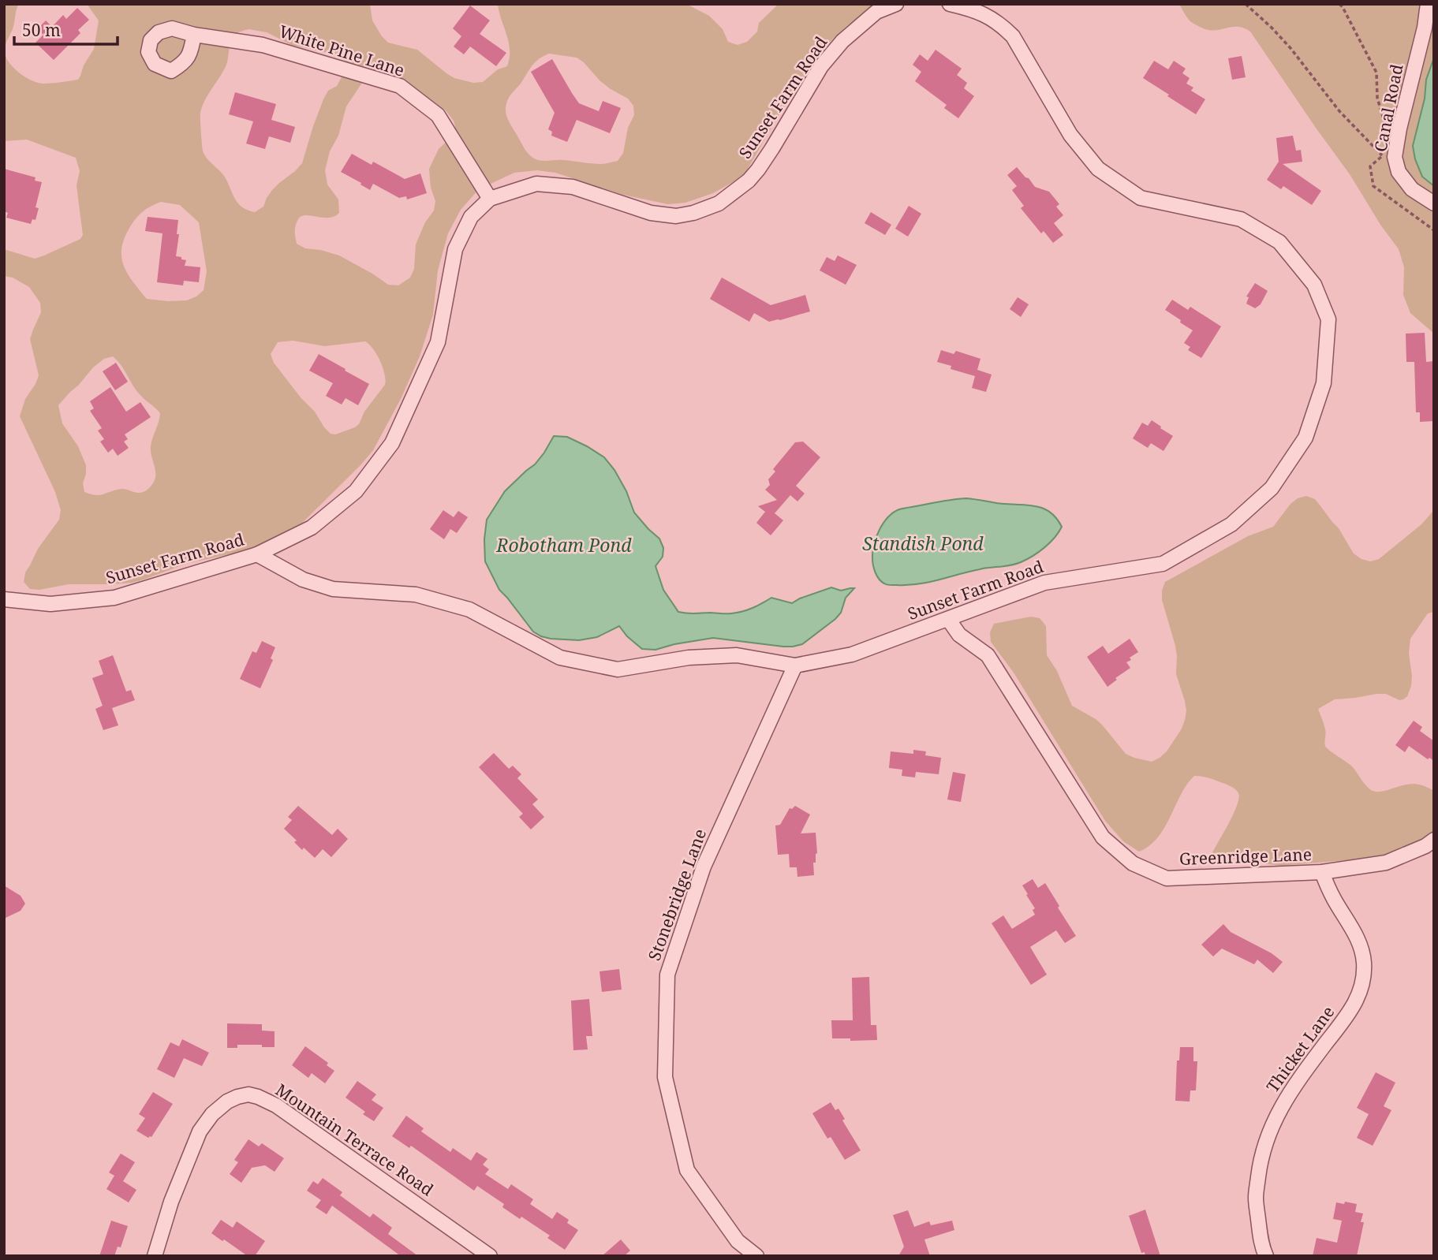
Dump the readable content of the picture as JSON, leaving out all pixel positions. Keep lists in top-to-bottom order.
{
  "streets": {
    "street": [
      "White Pine Lane",
      "Sunset Farm Road",
      "Canal Road",
      "Greenridge Lane",
      "Stonebridge Lane",
      "Thicket Lane",
      "Mountain Terrace Road"
    ]
  },
  "crossings": [
    ["White Pine Lane", "Sunset Farm Road"],
    ["Sunset Farm Road", "Greenridge Lane"],
    ["Sunset Farm Road", "Stonebridge Lane"],
    ["Greenridge Lane", "Thicket Lane"]
  ],
  "water": ["Standish Pond", "Robotham Pond"],
  "scale_bar": "50 m"
}
